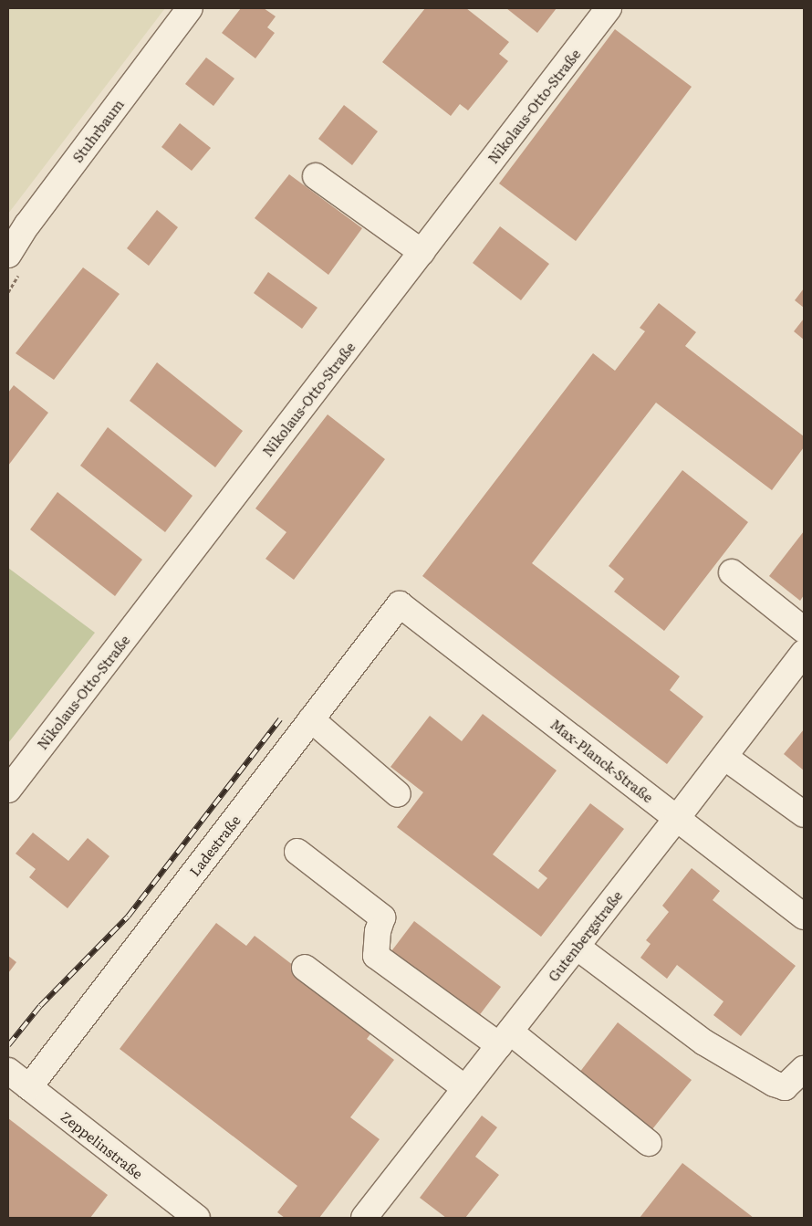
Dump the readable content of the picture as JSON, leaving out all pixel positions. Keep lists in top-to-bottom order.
{
  "streets": {
    "street": [
      "Nikolaus-Otto-Straße",
      "Stuhrbaum",
      "Max-Planck-Straße",
      "Ladestraße",
      "Gutenbergstraße",
      "Zeppelinstraße"
    ]
  },
  "crossings": [
    ["Max-Planck-Straße", "Ladestraße"],
    ["Max-Planck-Straße", "Gutenbergstraße"],
    ["Ladestraße", "Zeppelinstraße"]
  ]
}
